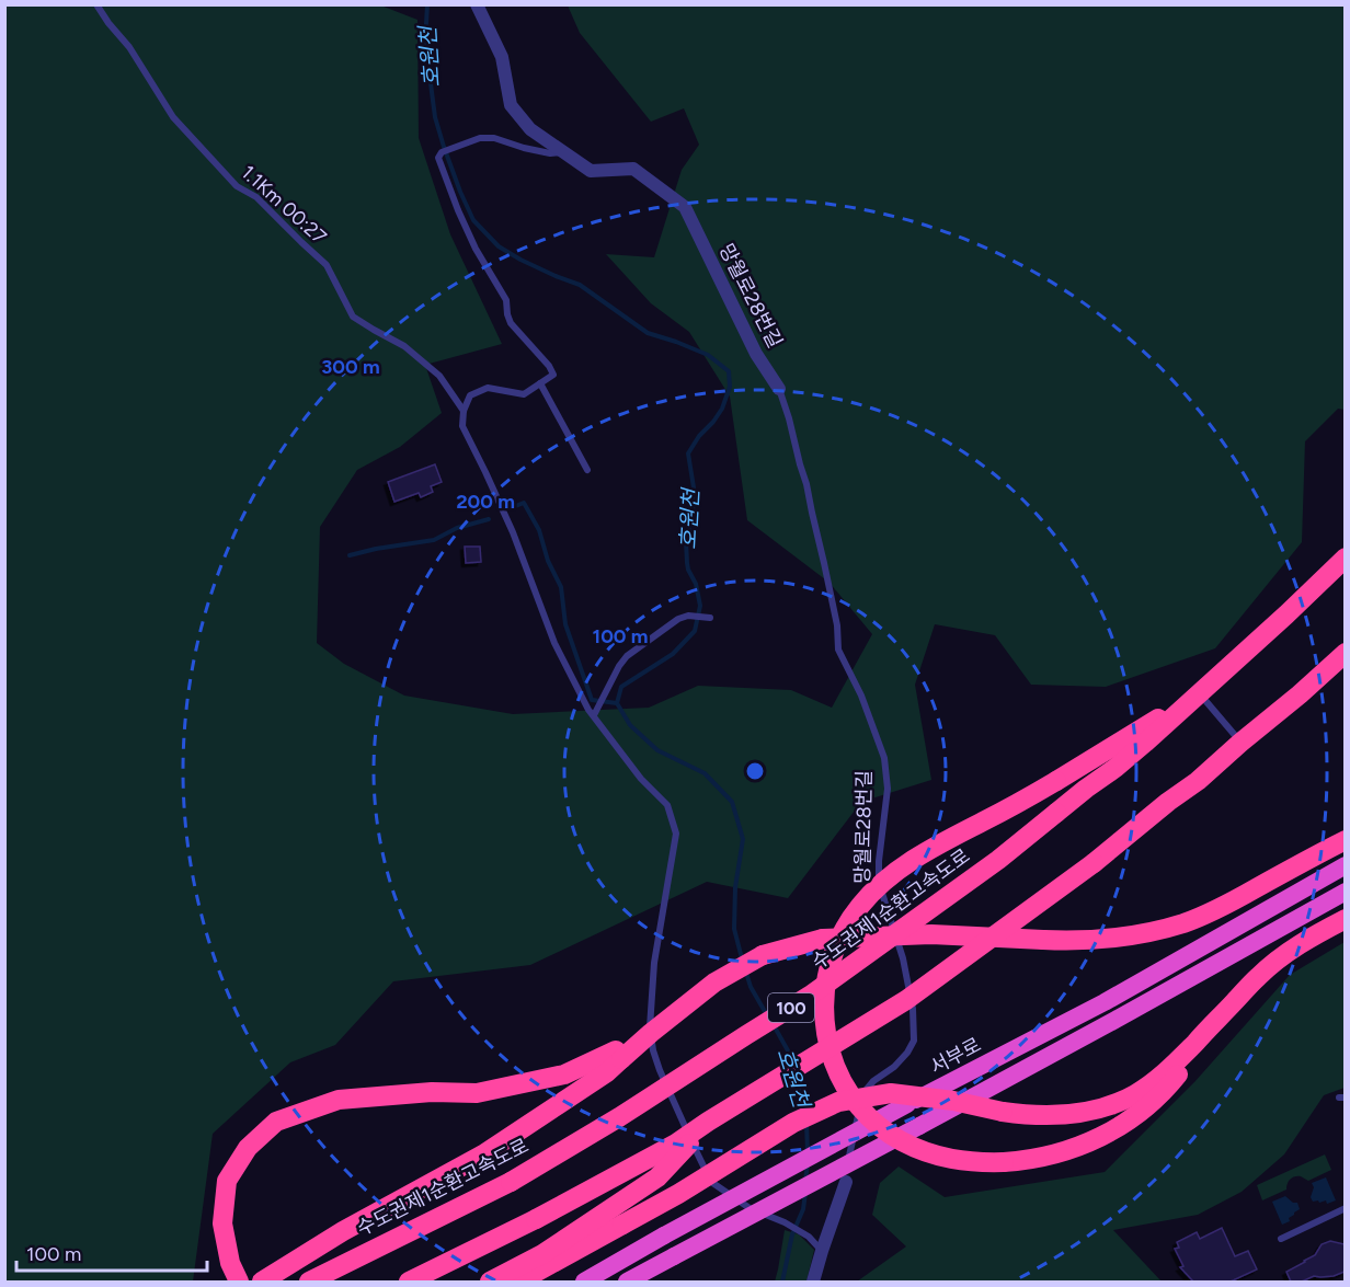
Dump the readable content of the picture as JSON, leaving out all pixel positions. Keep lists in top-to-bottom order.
{
  "streets": {
    "highway": ["수도권제1순환고속도로", "100", "서부로"],
    "street": ["망월로28번길"],
    "lane": ["1.1Km 00:27"]
  },
  "water": ["호원천"],
  "scale_bar": "100 m",
  "rings": ["300 m", "200 m", "100 m"]
}
